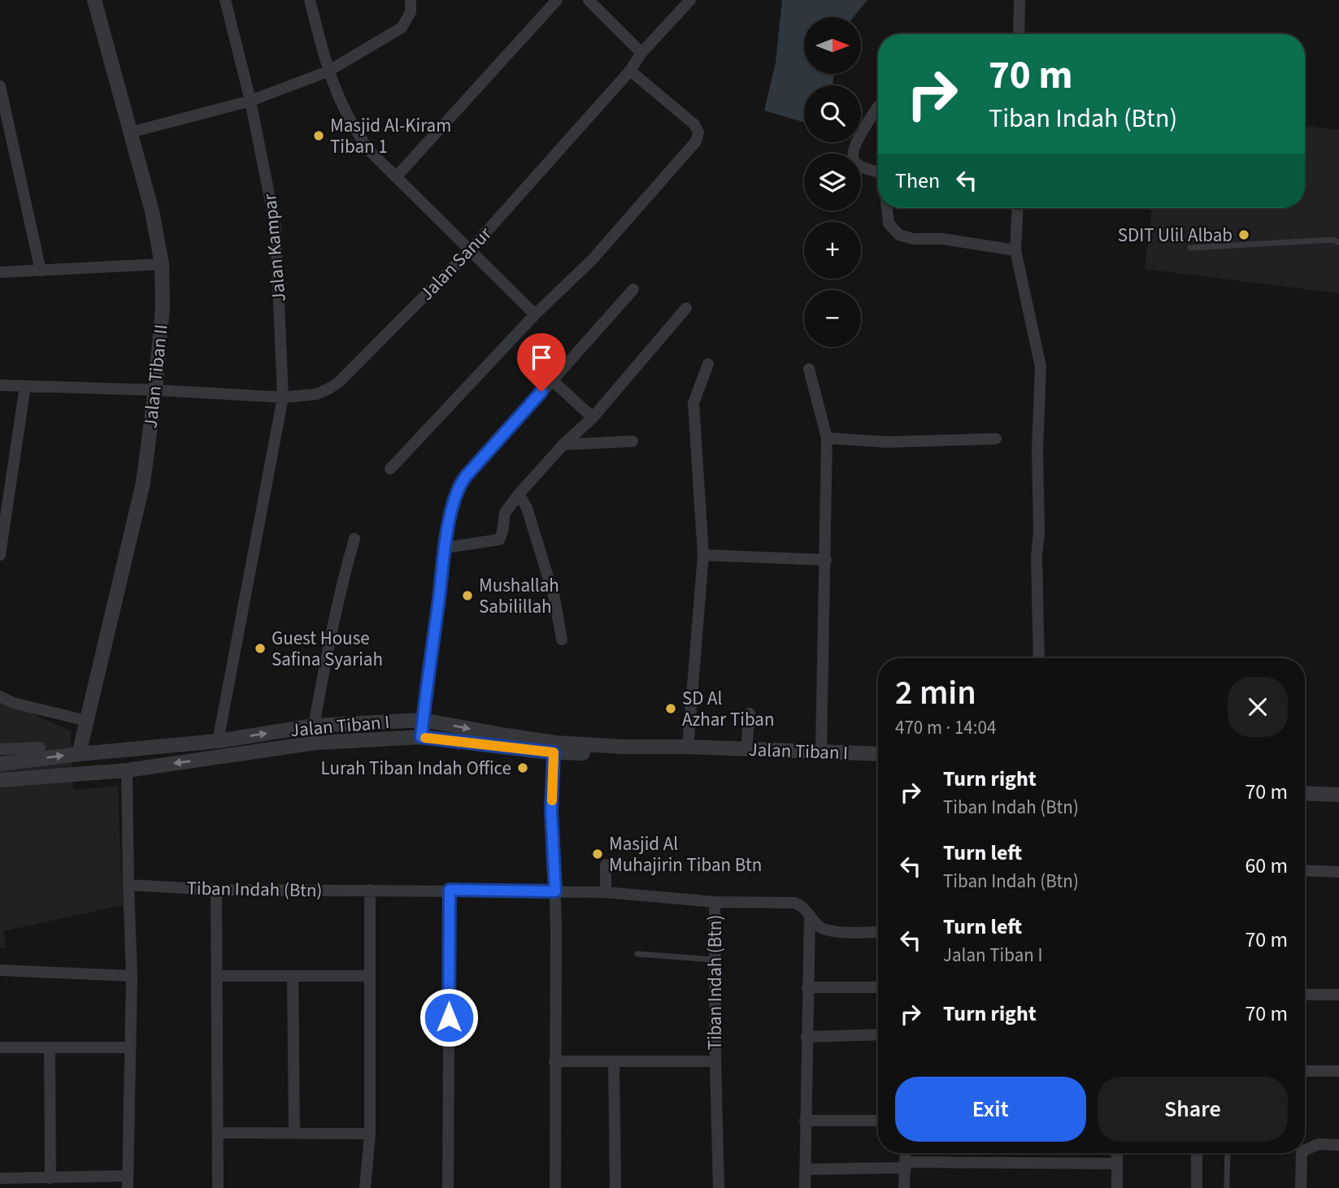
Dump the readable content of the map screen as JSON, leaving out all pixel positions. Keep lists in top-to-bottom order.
{
  "streets": {
    "street": [
      "Jalan Kampar",
      "Jalan Sanur",
      "Jalan Tiban II",
      "Jalan Tiban I",
      "Tiban Indah (Btn)"
    ]
  },
  "crossings": [
    ["Jalan Kampar", "Jalan Sanur"],
    ["Jalan Kampar", "Jalan Tiban I"],
    ["Jalan Sanur", "Jalan Tiban II"],
    ["Jalan Tiban II", "Jalan Tiban I"]
  ],
  "places": [
    "Masjid Al-Kiram Tiban 1",
    "SDIT Ulil Albab",
    "Mushallah Sabilillah",
    "Guest House Safina Syariah",
    "SD Al Azhar Tiban",
    "Lurah Tiban Indah Office",
    "Masjid Al Muhajirin Tiban Btn"
  ],
  "north": "right",
  "page": {
    "map_buttons": ["+", "−"],
    "turn": ["70 m", "Tiban Indah (Btn)"],
    "then": "Then",
    "heading": ["2 min", "470 m · 14:04"],
    "list": [
      {
        "name": "Turn right",
        "note": "Tiban Indah (Btn)",
        "value": "70 m"
      },
      {
        "name": "Turn left",
        "note": "Tiban Indah (Btn)",
        "value": "60 m"
      },
      {
        "name": "Turn left",
        "note": "Jalan Tiban I",
        "value": "70 m"
      },
      {
        "name": "Turn right",
        "value": "70 m"
      }
    ],
    "buttons": ["Exit", "Share"]
  }
}
